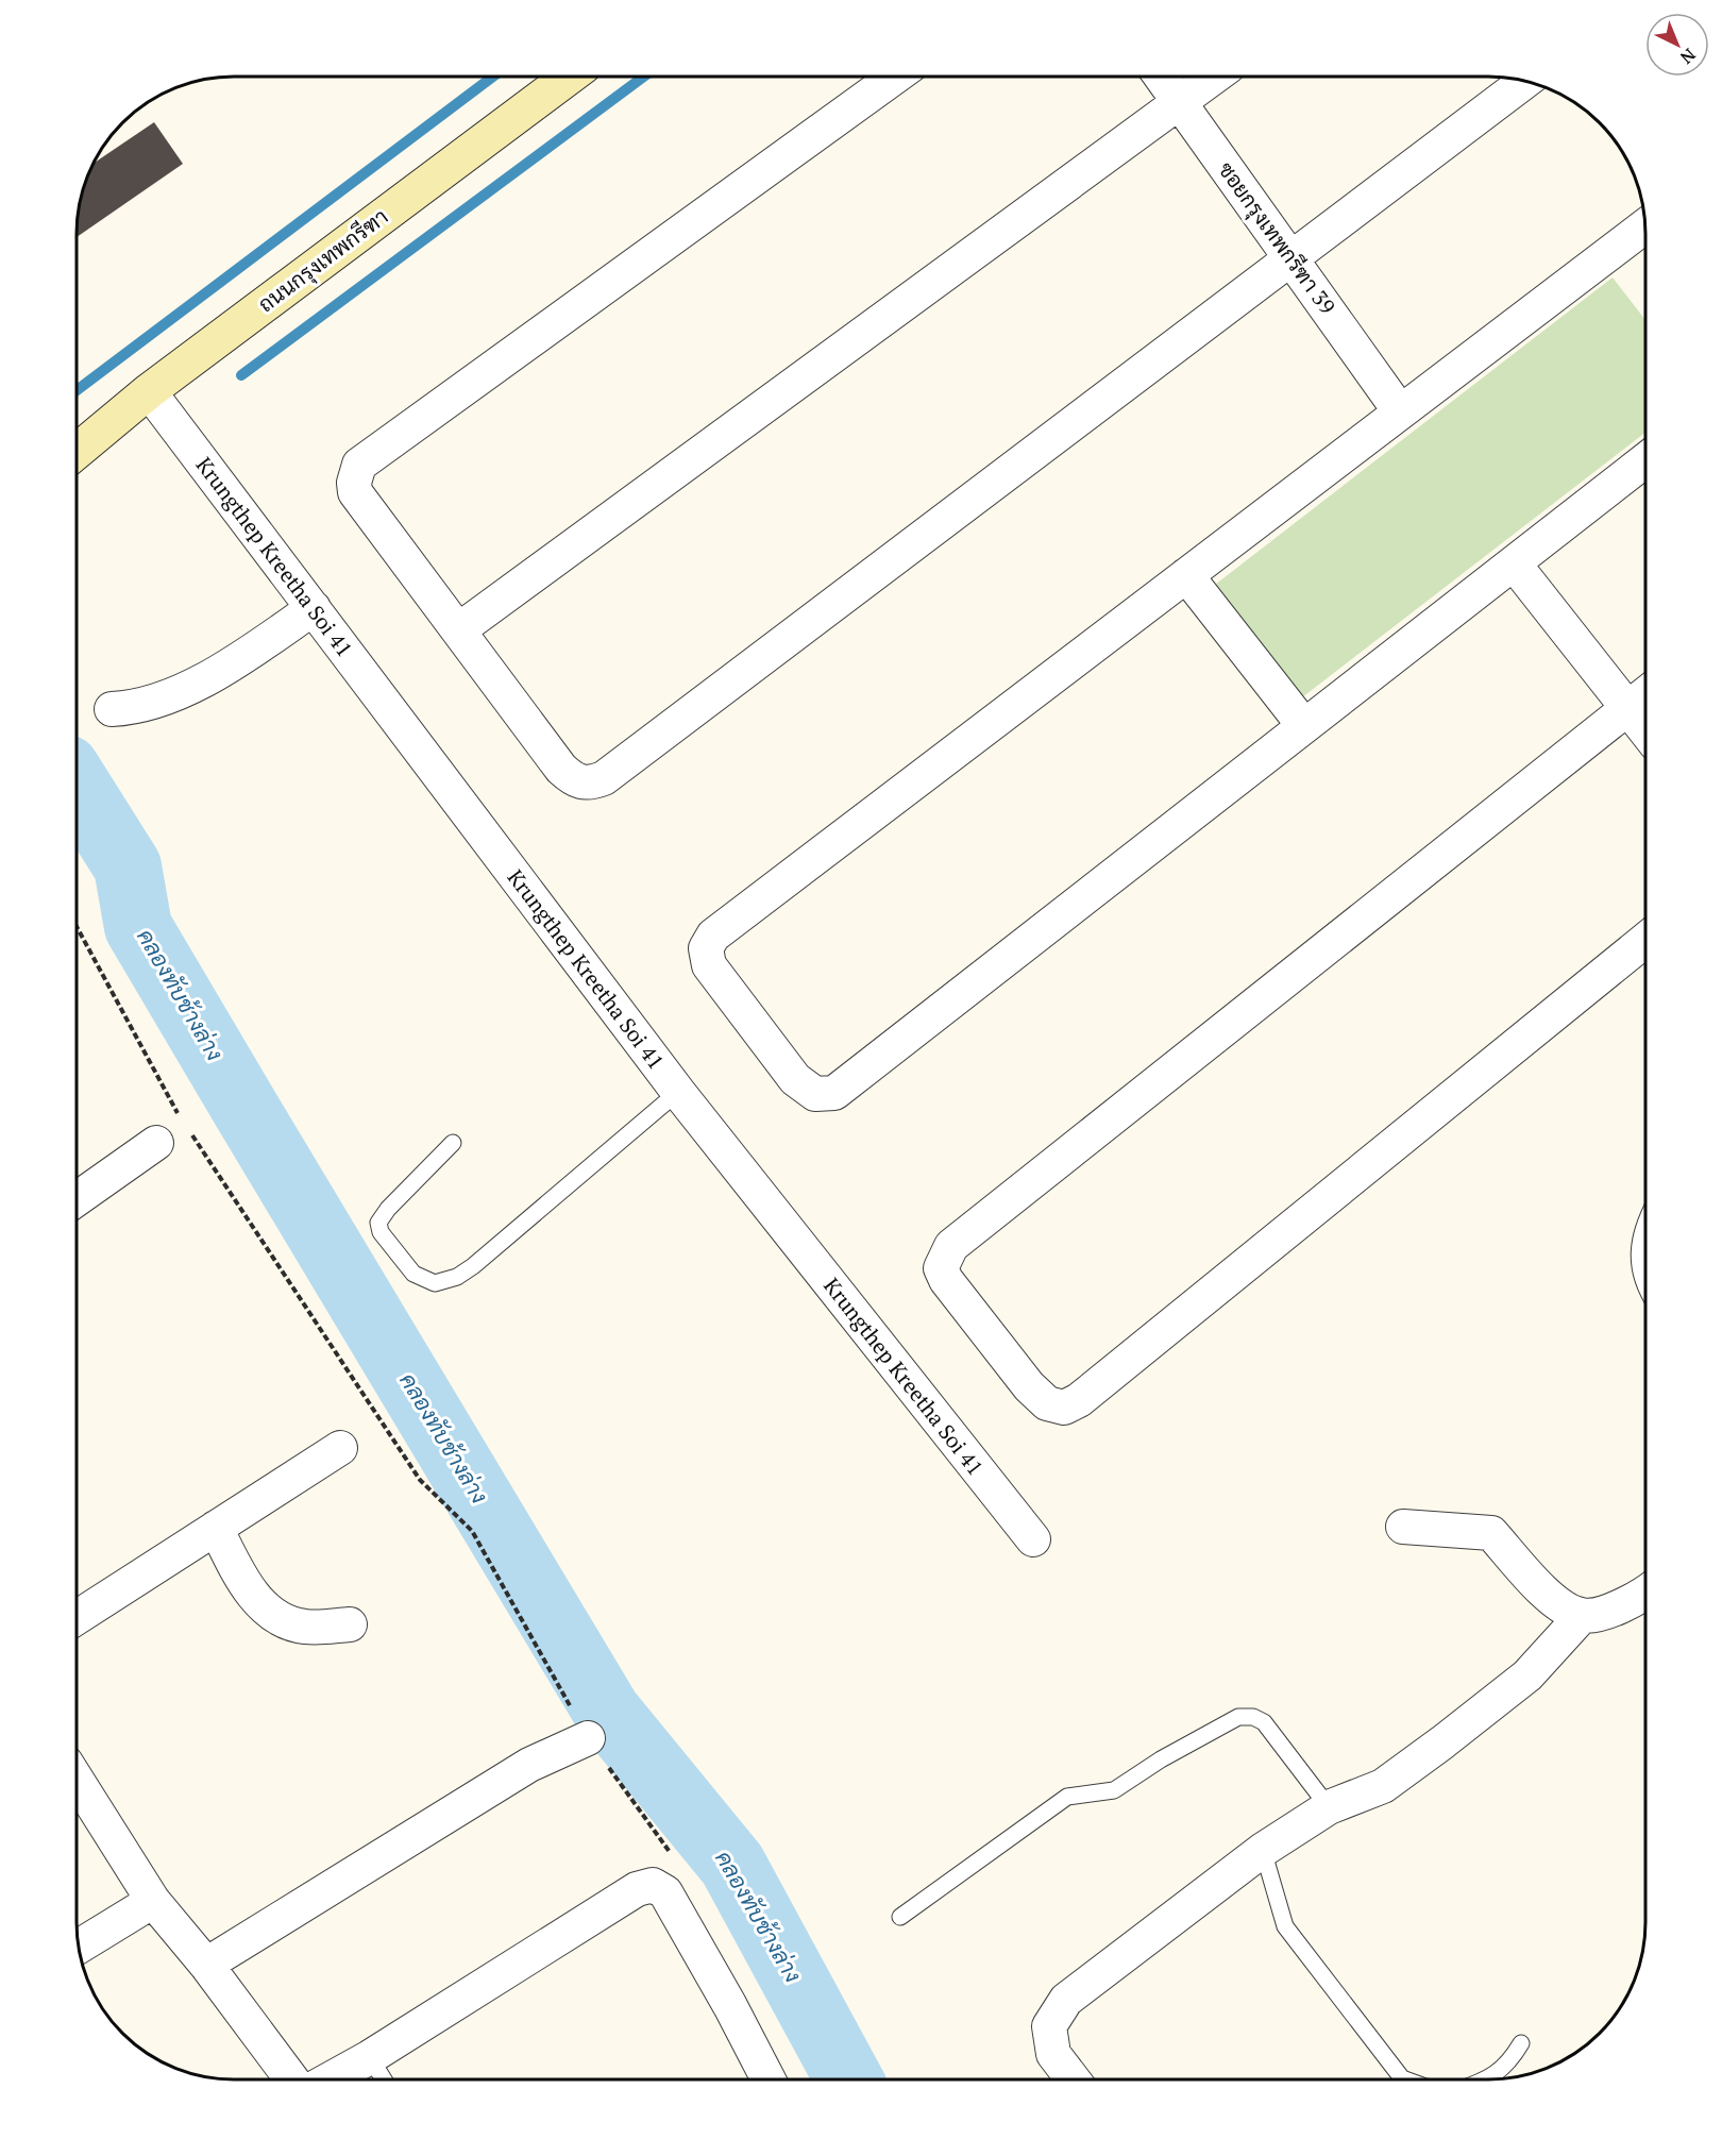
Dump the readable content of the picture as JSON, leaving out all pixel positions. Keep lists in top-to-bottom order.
{
  "streets": {
    "main road": ["ถนนกรุงเทพกรีฑา"],
    "street": ["ซอยกรุงเทพกรีฑา 39", "Krungthep Kreetha Soi 41"]
  },
  "crossings": [
    ["ถนนกรุงเทพกรีฑา", "Krungthep Kreetha Soi 41"]
  ],
  "water": ["คลองทับช้างล่าง"],
  "north": "bottom right"
}
